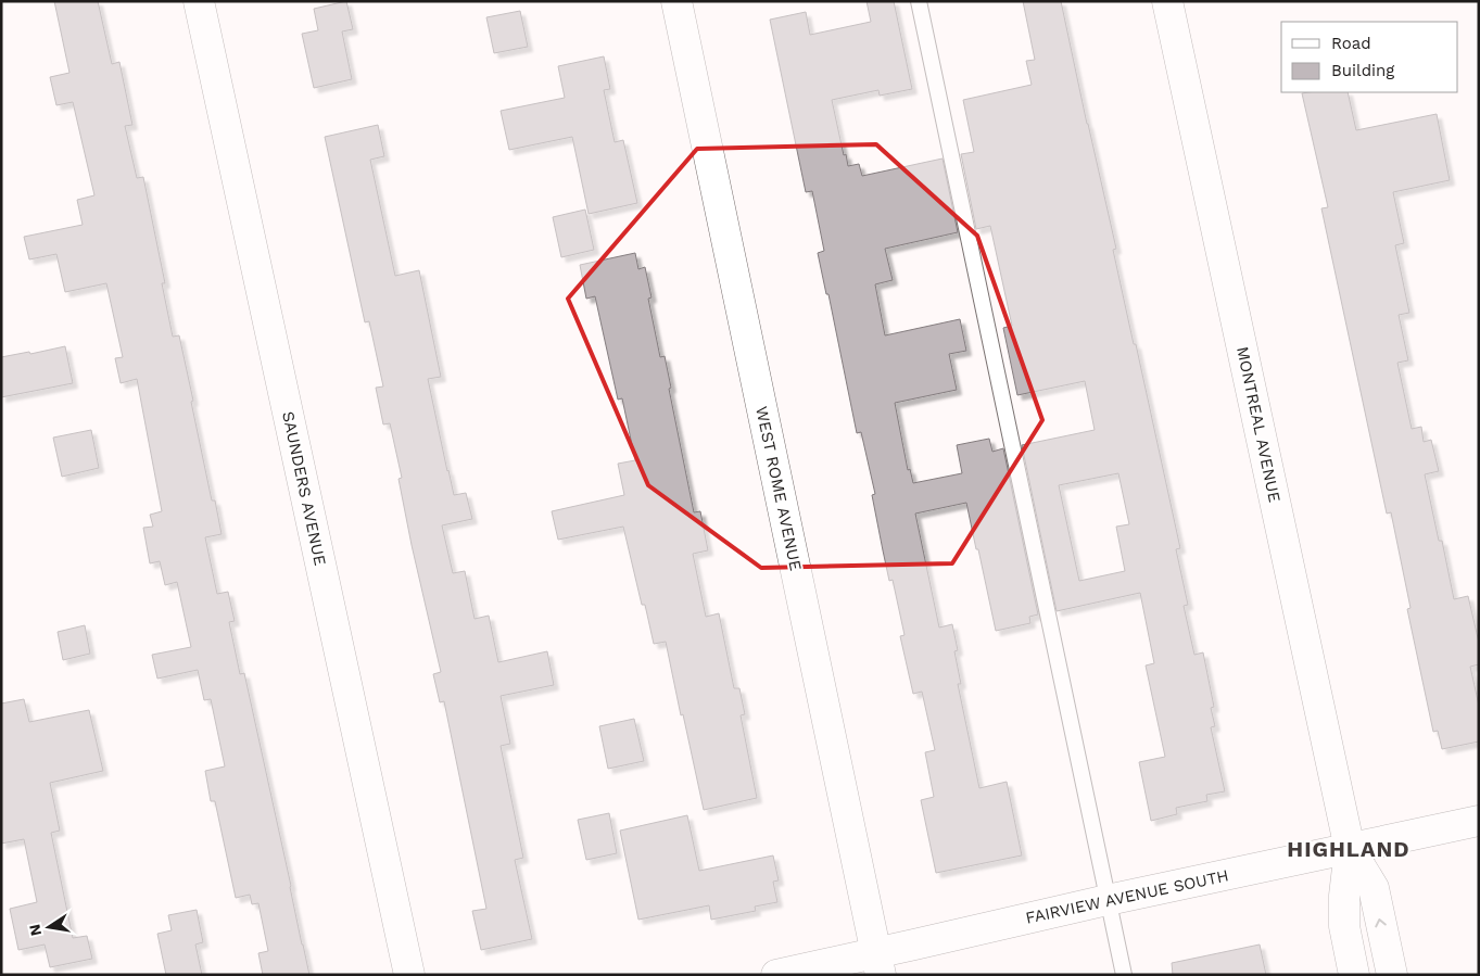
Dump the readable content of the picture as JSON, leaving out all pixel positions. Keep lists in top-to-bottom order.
{
  "streets": {
    "street": [
      "MONTREAL AVENUE",
      "SAUNDERS AVENUE",
      "WEST ROME AVENUE",
      "FAIRVIEW AVENUE SOUTH"
    ]
  },
  "crossings": [
    ["MONTREAL AVENUE", "FAIRVIEW AVENUE SOUTH"],
    ["WEST ROME AVENUE", "FAIRVIEW AVENUE SOUTH"]
  ],
  "districts": ["HIGHLAND"],
  "legend": ["Road", "Building"],
  "north": "left"
}
